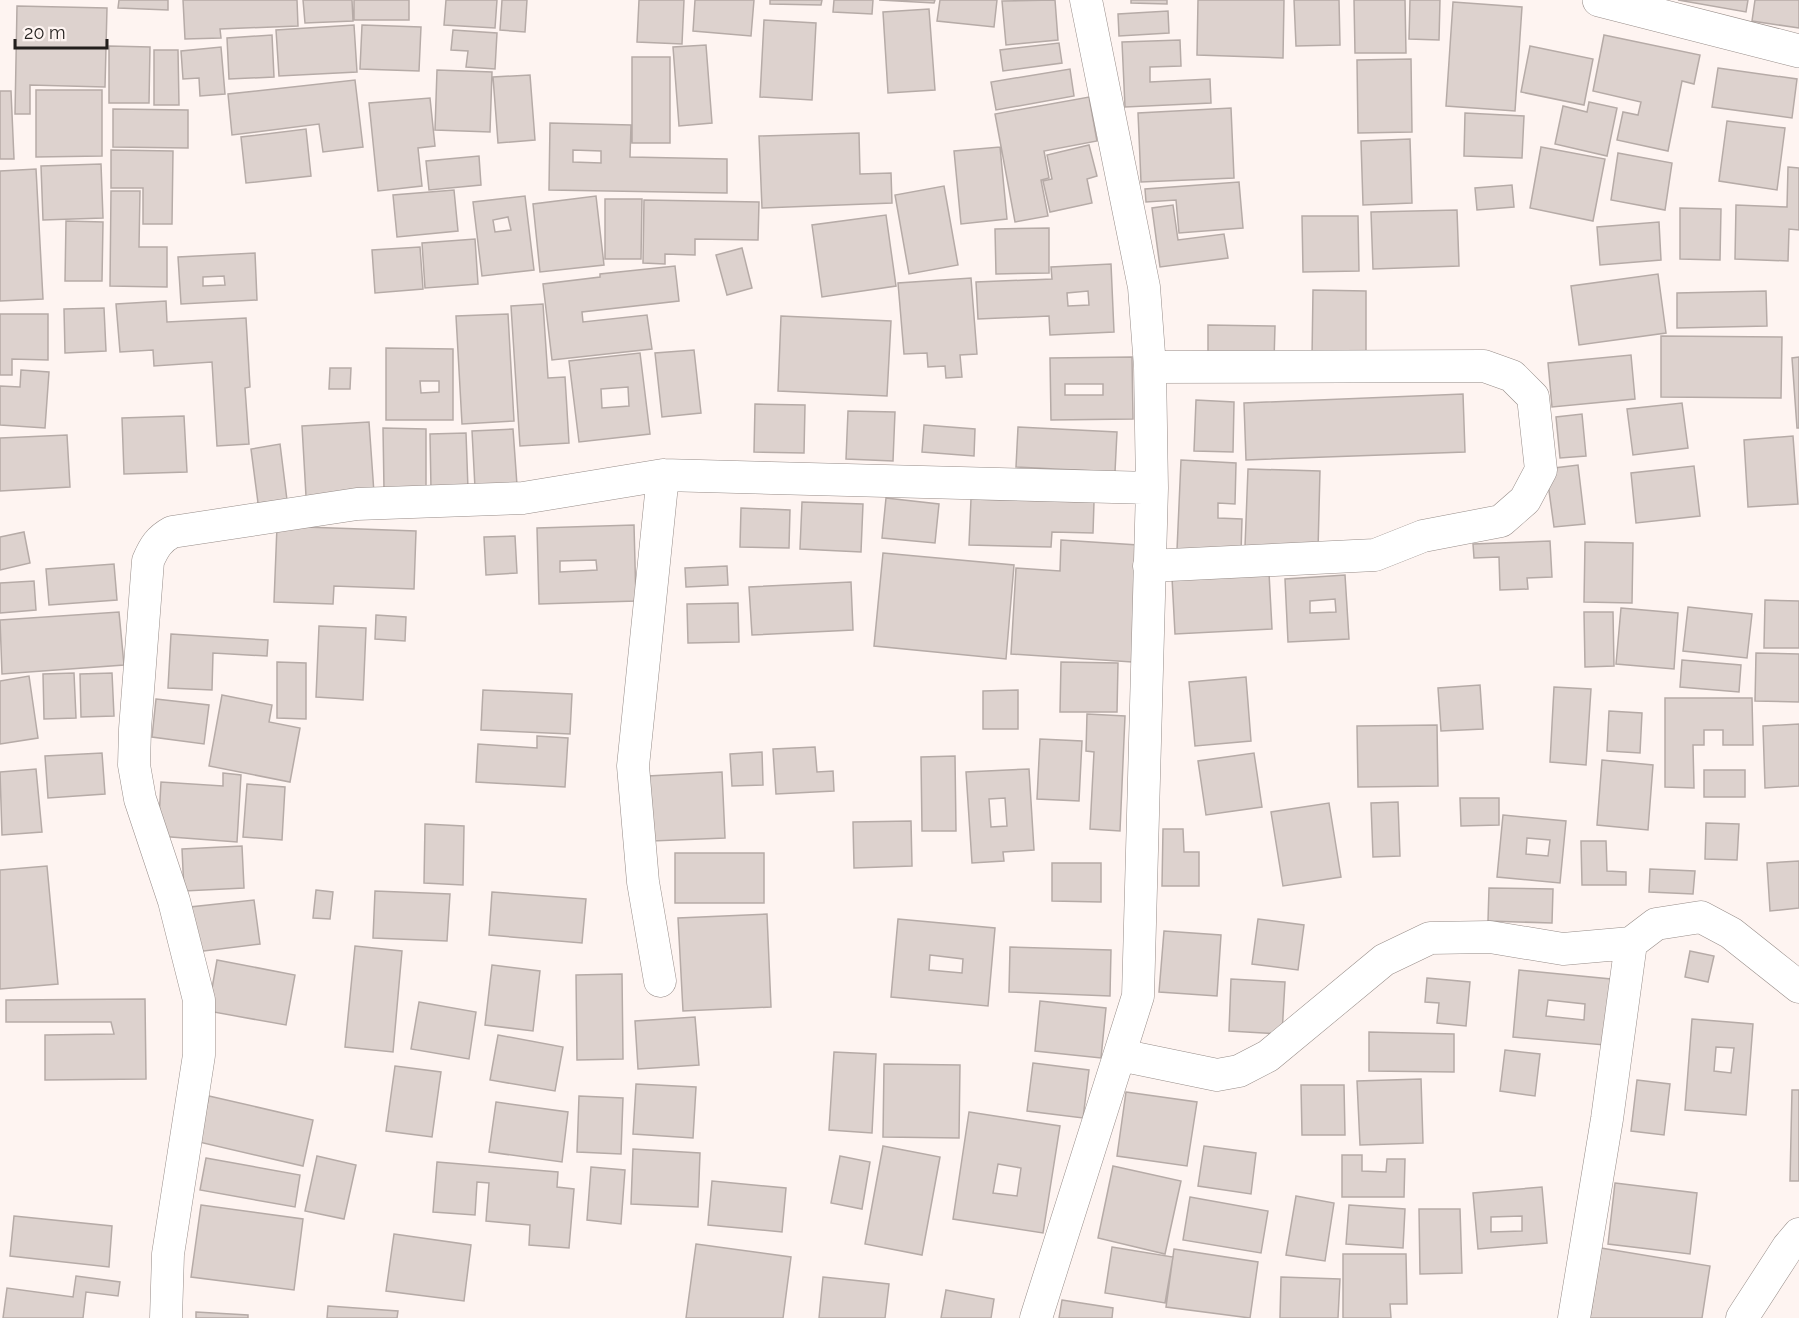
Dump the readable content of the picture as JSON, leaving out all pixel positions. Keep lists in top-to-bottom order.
{
  "scale_bar": "20 m"
}
